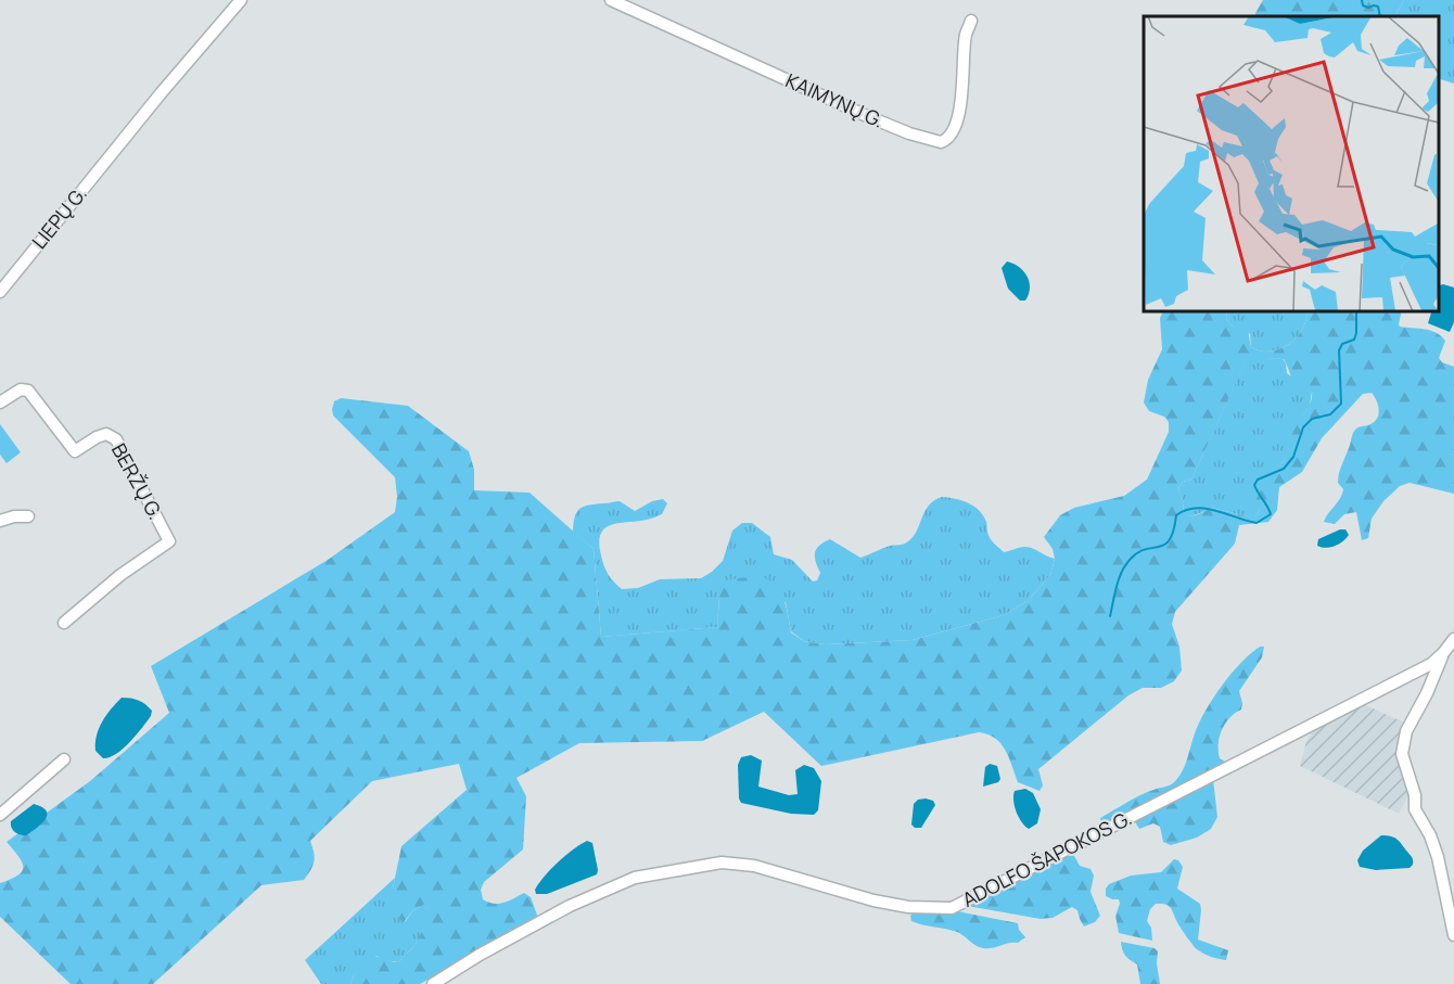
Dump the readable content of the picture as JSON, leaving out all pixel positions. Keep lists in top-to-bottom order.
{
  "streets": {
    "street": [
      "KAIMYNŲ G.",
      "LIEPŲ G.",
      "BERŽŲ G.",
      "ADOLFO ŠAPOKOS G."
    ]
  }
}
